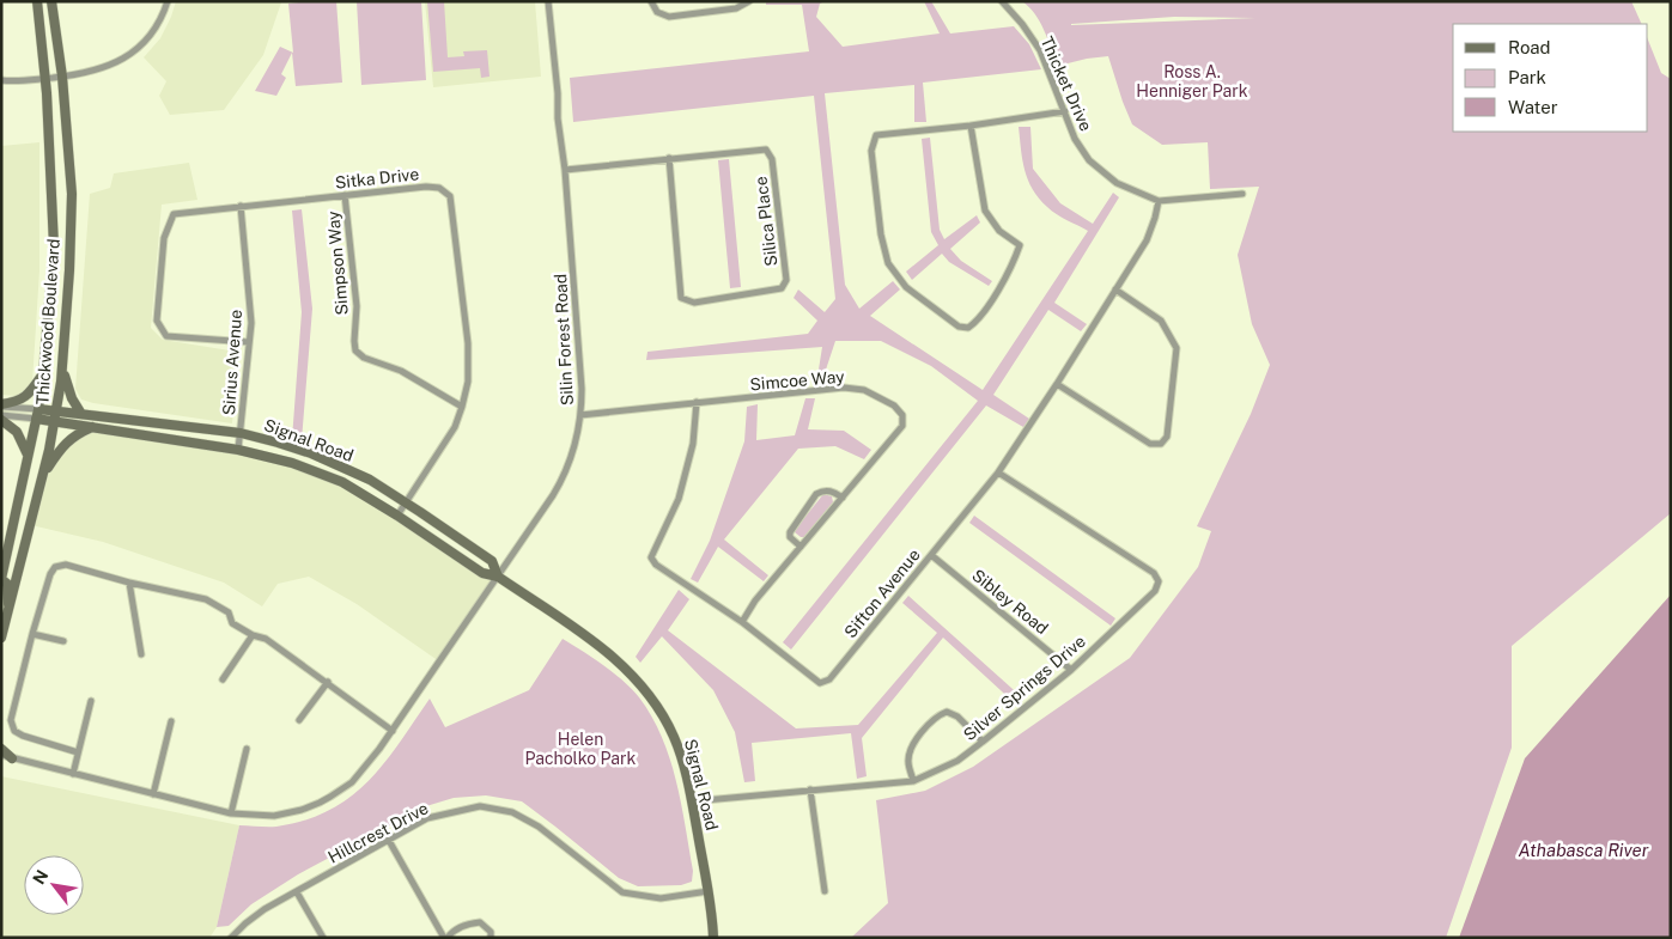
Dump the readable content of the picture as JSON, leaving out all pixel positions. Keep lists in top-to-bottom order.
{
  "streets": {
    "main road": ["Thickwood Boulevard", "Signal Road"],
    "street": [
      "Thicket Drive",
      "Sitka Drive",
      "Silica Place",
      "Simpson Way",
      "Silin Forest Road",
      "Sirius Avenue",
      "Simcoe Way",
      "Sifton Avenue",
      "Sibley Road",
      "Silver Springs Drive",
      "Hillcrest Drive"
    ]
  },
  "crossings": [
    ["Thicket Drive", "Sifton Avenue"],
    ["Sitka Drive", "Simpson Way"],
    ["Sitka Drive", "Sirius Avenue"],
    ["Sitka Drive", "Signal Road"],
    ["Silica Place", "Silin Forest Road"],
    ["Thickwood Boulevard", "Signal Road"],
    ["Silin Forest Road", "Simcoe Way"],
    ["Silin Forest Road", "Signal Road"],
    ["Sirius Avenue", "Signal Road"],
    ["Simcoe Way", "Sifton Avenue"],
    ["Signal Road", "Silver Springs Drive"],
    ["Signal Road", "Hillcrest Drive"],
    ["Sifton Avenue", "Sibley Road"],
    ["Sifton Avenue", "Silver Springs Drive"],
    ["Sibley Road", "Silver Springs Drive"]
  ],
  "water": ["Athabasca River"],
  "parks": ["Ross A. Henniger Park", "Helen Pacholko Park"],
  "legend": ["Road", "Park", "Water"],
  "north": "top left"
}
